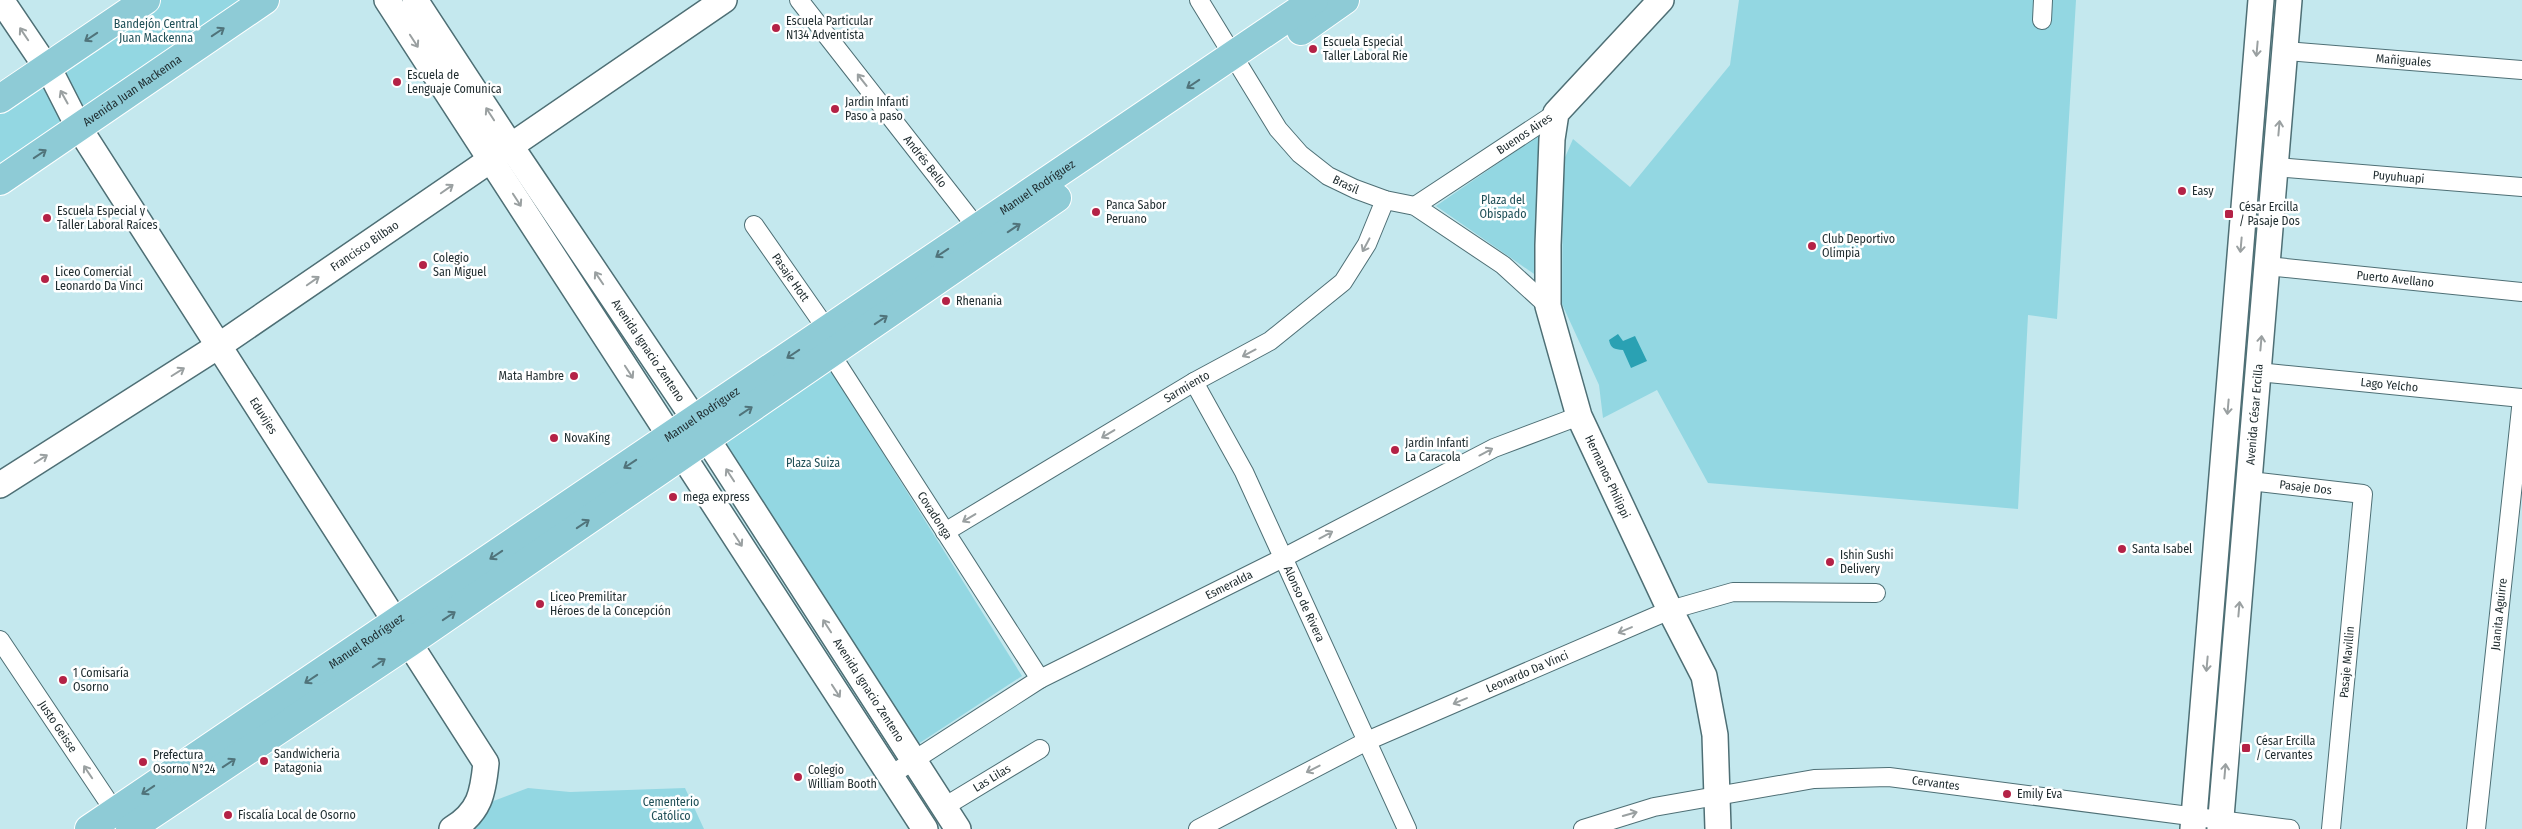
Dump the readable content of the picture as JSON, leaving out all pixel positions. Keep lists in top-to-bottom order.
{
  "streets": {
    "main road": [
      "Avenida Juan Mackenna",
      "Buenos Aires",
      "Manuel Rodríguez",
      "Francisco Bilbao",
      "Avenida Ignacio Zenteno",
      "Avenida César Ercilla",
      "Eduvijes",
      "Hermanos Philippi"
    ],
    "street": [
      "Mañiguales",
      "Andrés Bello",
      "Puyuhuapi",
      "Brasil",
      "Pasaje Hott",
      "Puerto Avellano",
      "Lago Yelcho",
      "Sarmiento",
      "Pasaje Dos",
      "Covadonga",
      "Esmeralda",
      "Alonso de Rivera",
      "Juanita Aguirre",
      "Pasaje Mavillin",
      "Leonardo Da Vinci",
      "Justo Geisse",
      "Las Lilas",
      "Cervantes"
    ]
  },
  "crossings": [
    ["Mañiguales", "Avenida César Ercilla"],
    ["Avenida Juan Mackenna", "Eduvijes"],
    ["Buenos Aires", "Brasil"],
    ["Buenos Aires", "Hermanos Philippi"],
    ["Andrés Bello", "Manuel Rodríguez"],
    ["Puyuhuapi", "Avenida César Ercilla"],
    ["Brasil", "Manuel Rodríguez"],
    ["Brasil", "Sarmiento"],
    ["Brasil", "Hermanos Philippi"],
    ["Manuel Rodríguez", "Pasaje Hott"],
    ["Manuel Rodríguez", "Avenida Ignacio Zenteno"],
    ["Manuel Rodríguez", "Eduvijes"],
    ["Manuel Rodríguez", "Covadonga"],
    ["Manuel Rodríguez", "Justo Geisse"],
    ["Francisco Bilbao", "Avenida Ignacio Zenteno"],
    ["Francisco Bilbao", "Eduvijes"],
    ["Pasaje Hott", "Covadonga"],
    ["Puerto Avellano", "Avenida César Ercilla"],
    ["Avenida Ignacio Zenteno", "Esmeralda"],
    ["Avenida Ignacio Zenteno", "Las Lilas"],
    ["Lago Yelcho", "Avenida César Ercilla"],
    ["Lago Yelcho", "Juanita Aguirre"],
    ["Sarmiento", "Covadonga"],
    ["Sarmiento", "Alonso de Rivera"],
    ["Avenida César Ercilla", "Pasaje Dos"],
    ["Avenida César Ercilla", "Cervantes"],
    ["Hermanos Philippi", "Esmeralda"],
    ["Hermanos Philippi", "Leonardo Da Vinci"],
    ["Hermanos Philippi", "Cervantes"],
    ["Pasaje Dos", "Pasaje Mavillin"],
    ["Covadonga", "Esmeralda"],
    ["Esmeralda", "Alonso de Rivera"],
    ["Alonso de Rivera", "Leonardo Da Vinci"]
  ],
  "one_way": [
    "Andrés Bello",
    "Francisco Bilbao",
    "Sarmiento",
    "Esmeralda",
    "Leonardo Da Vinci",
    "Justo Geisse"
  ],
  "parks": [
    "Bandejón Central Juan Mackenna",
    "Plaza del Obispado",
    "Plaza Suiza",
    "Cementerio Católico"
  ],
  "places": {
    "other": [
      "Escuela Particular N134 Adventista",
      "Escuela Especial Taller Laboral Rie",
      "Escuela de Lenguaje Comunica",
      "Jardin Infanti Paso a paso",
      "Easy",
      "Panca Sabor Peruano",
      "Escuela Especial y Taller Laboral Raíces",
      "Club Deportivo Olimpia",
      "Colegio San Miguel",
      "Liceo Comercial Leonardo Da Vinci",
      "Rhenania",
      "Mata Hambre",
      "NovaKing",
      "Jardin Infanti La Caracola",
      "mega express",
      "Santa Isabel",
      "Ishin Sushi Delivery",
      "Liceo Premilitar Héroes de la Concepción",
      "1 Comisaría Osorno",
      "Sandwicheria Patagonia",
      "Prefectura Osorno N°24",
      "Colegio William Booth",
      "Emily Eva",
      "Fiscalía Local de Osorno"
    ],
    "transit": ["César Ercilla / Pasaje Dos", "César Ercilla / Cervantes"]
  }
}
